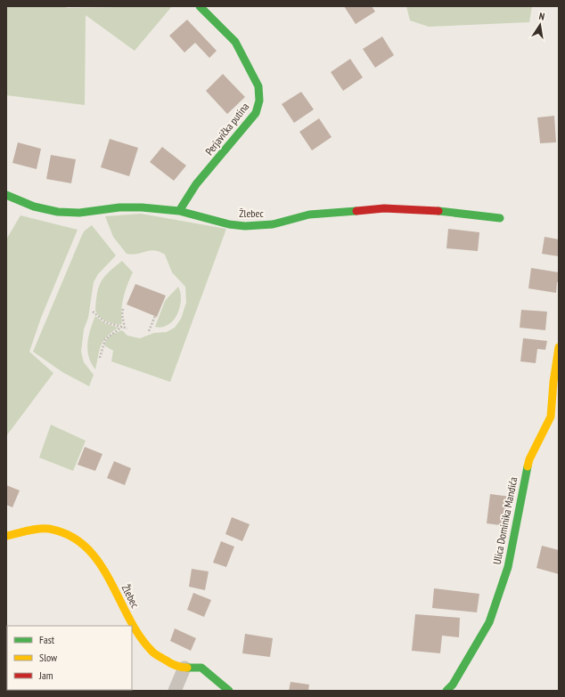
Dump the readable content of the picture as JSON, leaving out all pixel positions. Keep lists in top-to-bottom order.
{
  "streets": {
    "street": ["Perjavička putina", "Žlebec", "Ulica Dominika Mandića"]
  },
  "crossings": [
    ["Perjavička putina", "Žlebec"]
  ],
  "legend": ["Fast", "Slow", "Jam"],
  "north": "top"
}
